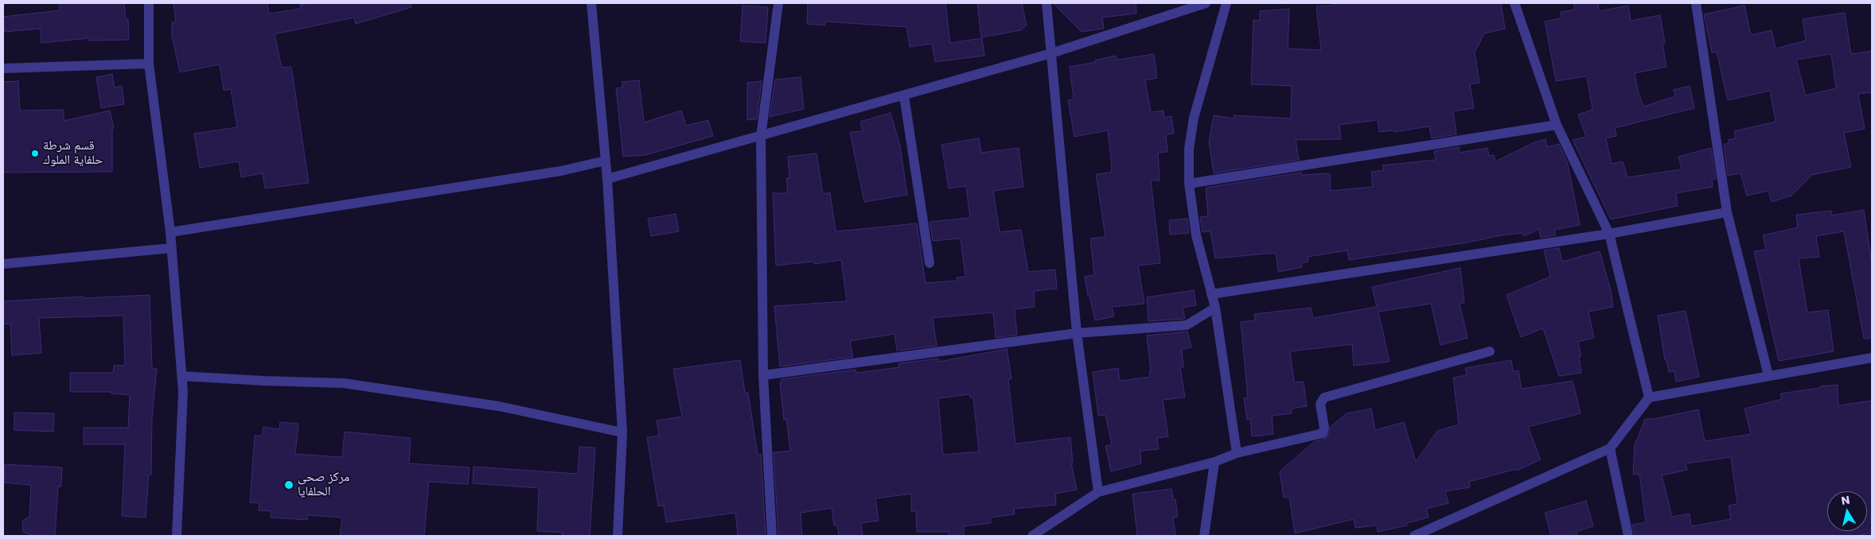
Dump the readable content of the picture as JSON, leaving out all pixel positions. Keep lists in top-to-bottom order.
{
  "places": ["قسم شرطة حلفاية الملوك", "مركز صحى الحلفايا"],
  "north": "top"
}
